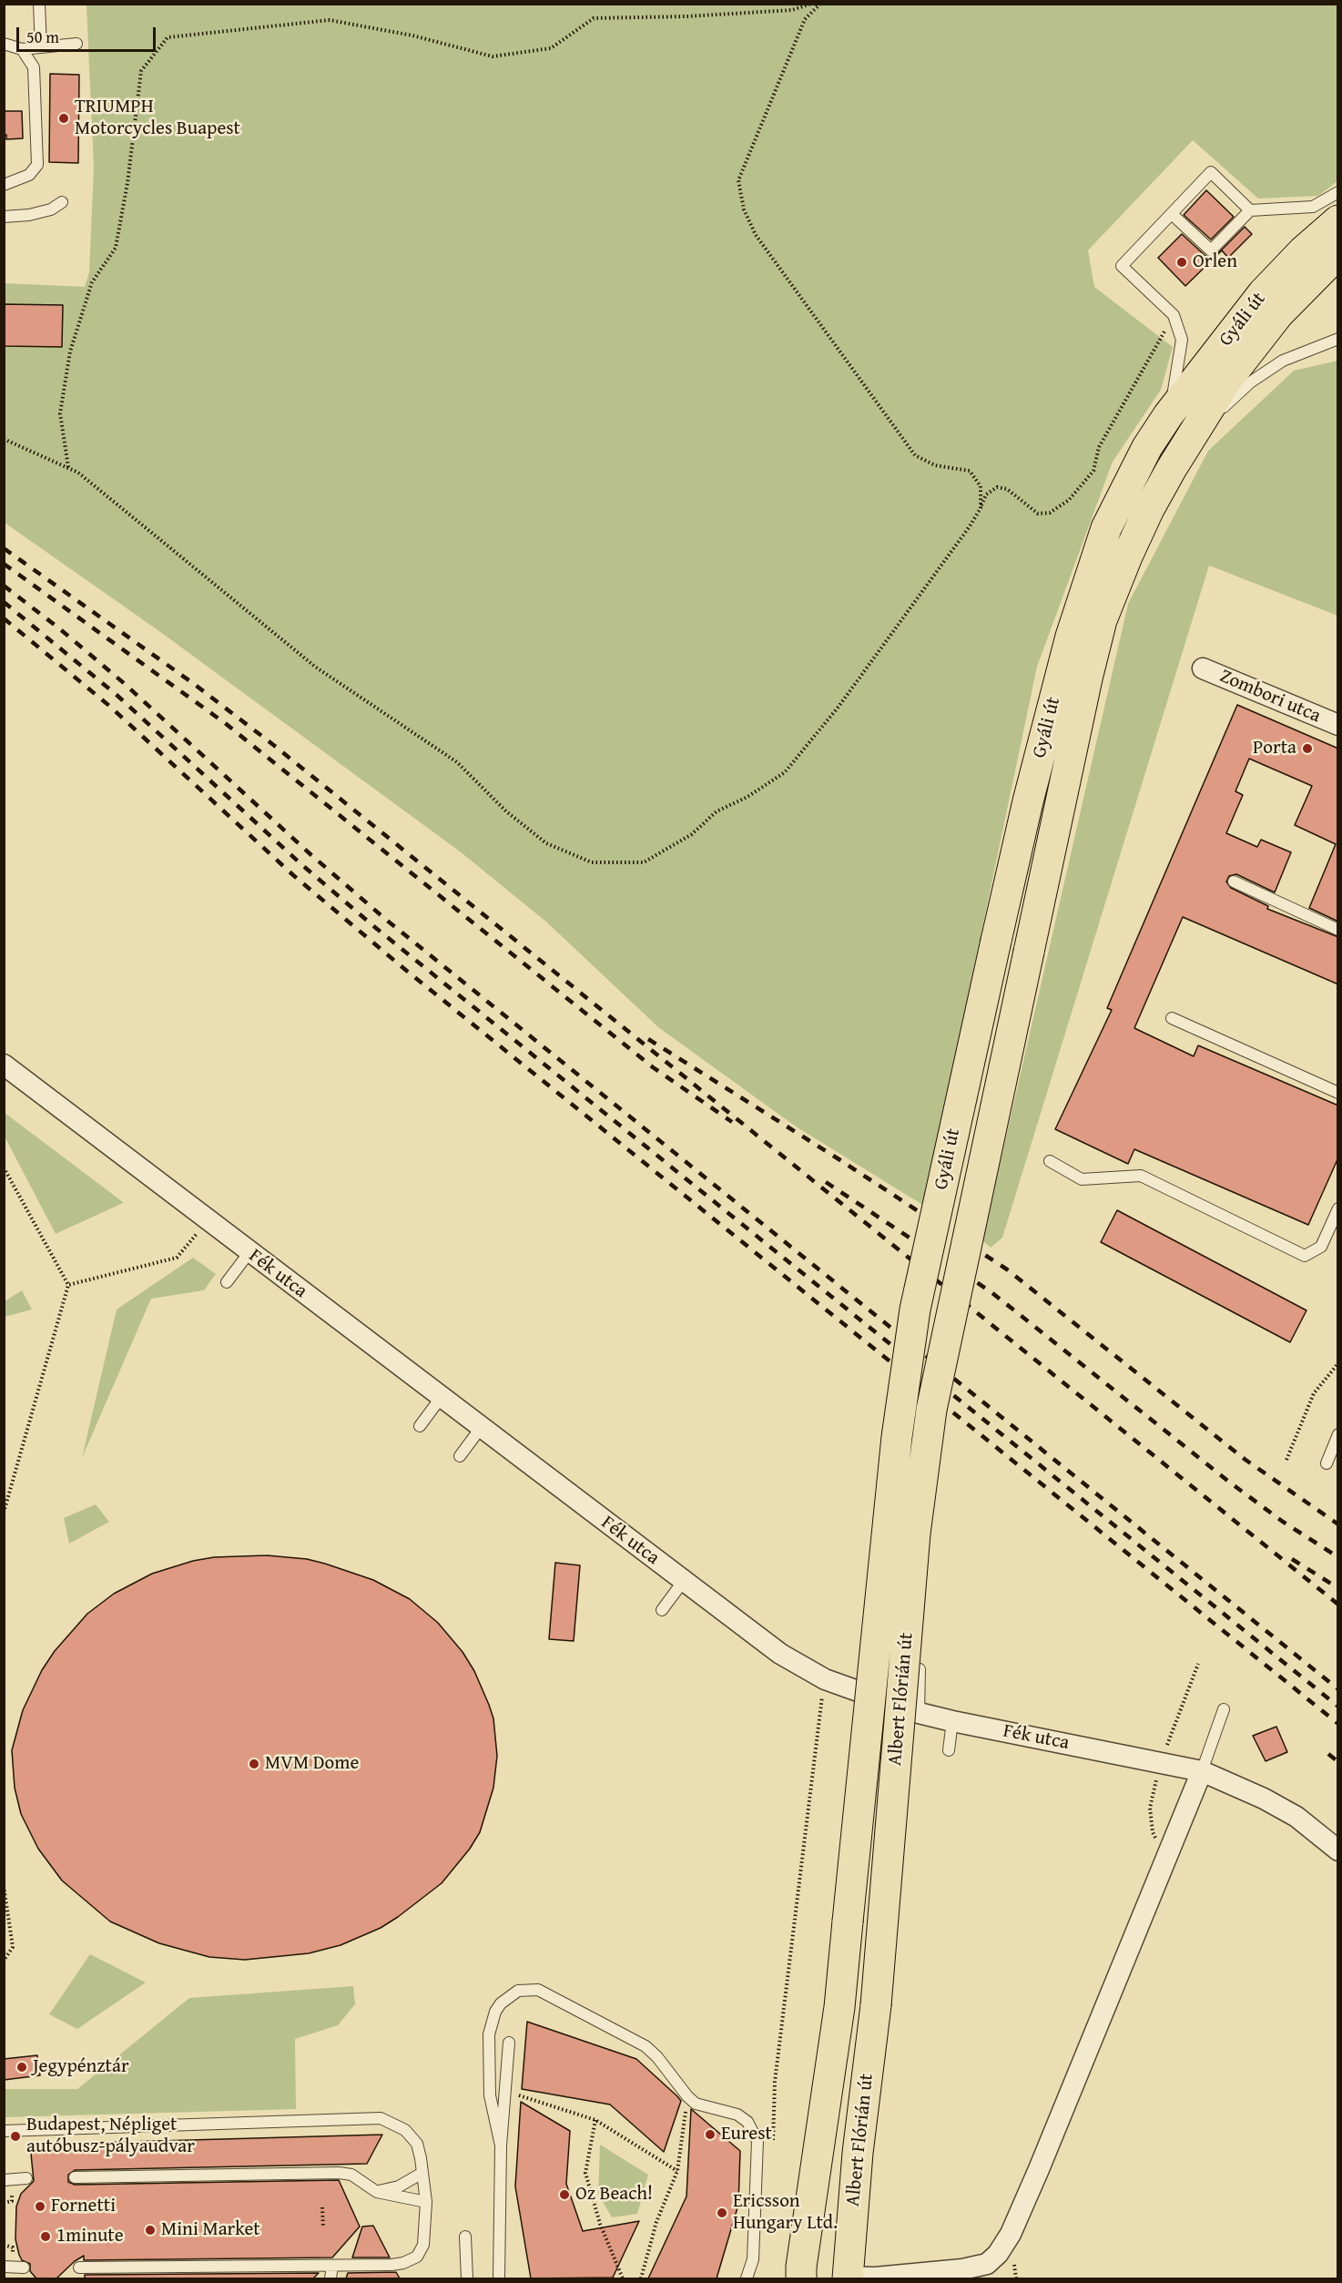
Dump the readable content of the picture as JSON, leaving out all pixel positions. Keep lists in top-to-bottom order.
{
  "streets": {
    "main road": ["Gyáli út", "Albert Flórián út"],
    "street": ["Zombori utca", "Fék utca"]
  },
  "crossings": [
    ["Gyáli út", "Albert Flórián út"],
    ["Fék utca", "Albert Flórián út"]
  ],
  "places": [
    "TRIUMPH Motorcycles Buapest",
    "Orlen",
    "Porta",
    "MVM Dome",
    "Jegypénztár",
    "Eurest",
    "Budapest, Népliget autóbusz-pályaudvar",
    "Oz Beach!",
    "Fornetti",
    "Ericsson Hungary Ltd.",
    "Mini Market",
    "1minute"
  ],
  "scale_bar": "50 m"
}
